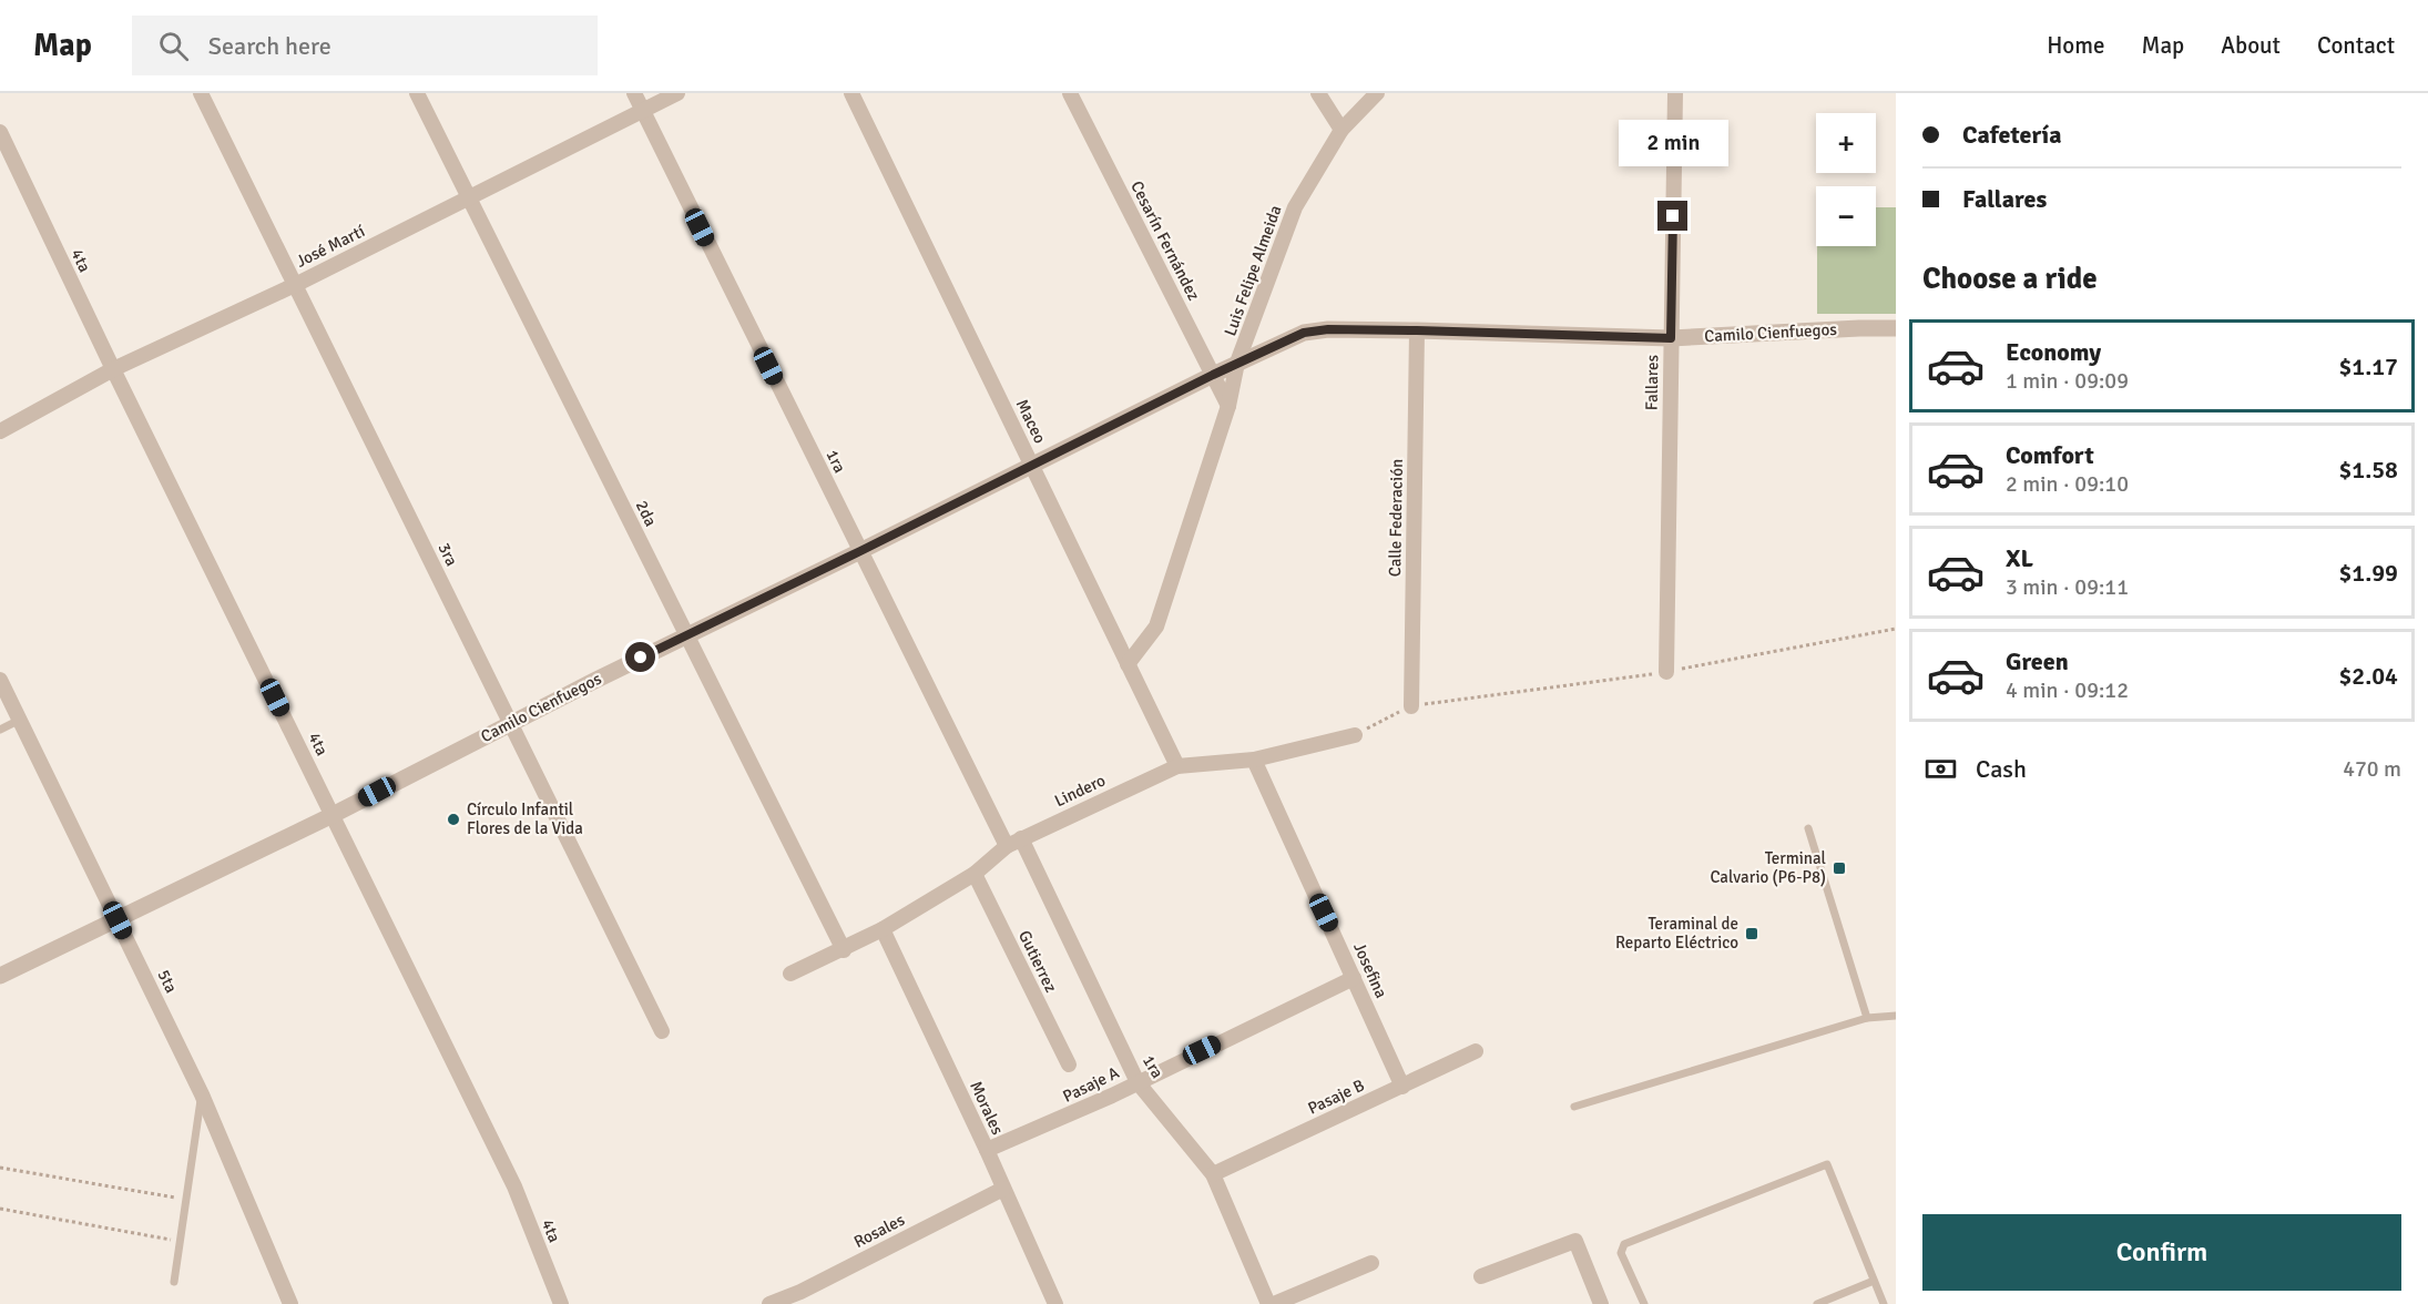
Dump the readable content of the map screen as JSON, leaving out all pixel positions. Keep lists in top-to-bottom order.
{
  "streets": {
    "street": [
      "Cesarín Fernández",
      "José Martí",
      "4ta",
      "Luis Felipe Almeida",
      "Camilo Cienfuegos",
      "Fallares",
      "Maceo",
      "1ra",
      "2da",
      "Calle Federación",
      "3ra",
      "Lindero",
      "Gutierrez",
      "Josefina",
      "5ta",
      "Pasaje A",
      "Pasaje B",
      "Morales",
      "Rosales"
    ]
  },
  "crossings": [
    ["Cesarín Fernández", "Luis Felipe Almeida"],
    ["Cesarín Fernández", "Camilo Cienfuegos"],
    ["José Martí", "4ta"],
    ["José Martí", "1ra"],
    ["José Martí", "2da"],
    ["José Martí", "3ra"],
    ["4ta", "Camilo Cienfuegos"],
    ["Luis Felipe Almeida", "Camilo Cienfuegos"],
    ["Luis Felipe Almeida", "Maceo"],
    ["Camilo Cienfuegos", "Fallares"],
    ["Camilo Cienfuegos", "Maceo"],
    ["Camilo Cienfuegos", "1ra"],
    ["Camilo Cienfuegos", "2da"],
    ["Camilo Cienfuegos", "Calle Federación"],
    ["Camilo Cienfuegos", "3ra"],
    ["Camilo Cienfuegos", "5ta"],
    ["Maceo", "Lindero"],
    ["1ra", "Lindero"],
    ["1ra", "Pasaje A"],
    ["1ra", "Pasaje B"],
    ["2da", "Lindero"],
    ["Lindero", "Gutierrez"],
    ["Lindero", "Josefina"],
    ["Lindero", "Morales"],
    ["Josefina", "Pasaje A"],
    ["Josefina", "Pasaje B"],
    ["Pasaje A", "Morales"],
    ["Morales", "Rosales"]
  ],
  "places": {
    "other": ["Círculo Infantil Flores de la Vida"],
    "transit": ["Terminal Calvario (P6-P8)", "Teraminal de Reparto Eléctrico"]
  },
  "page": {
    "header": "Map",
    "search": "Search here",
    "nav": [
      "Home",
      "Map",
      "About",
      "Contact"
    ],
    "banner": ["Cafetería", "Fallares"],
    "map_buttons": ["+", "−"],
    "bubble": "2 min",
    "heading": "Choose a ride",
    "list": [
      {
        "name": "Economy",
        "note": "1 min · 09:09",
        "value": "$1.17"
      },
      {
        "name": "Comfort",
        "note": "2 min · 09:10",
        "value": "$1.58"
      },
      {
        "name": "XL",
        "note": "3 min · 09:11",
        "value": "$1.99"
      },
      {
        "name": "Green",
        "note": "4 min · 09:12",
        "value": "$2.04"
      }
    ],
    "pay": ["Cash", "470 m"],
    "buttons": "Confirm"
  }
}
